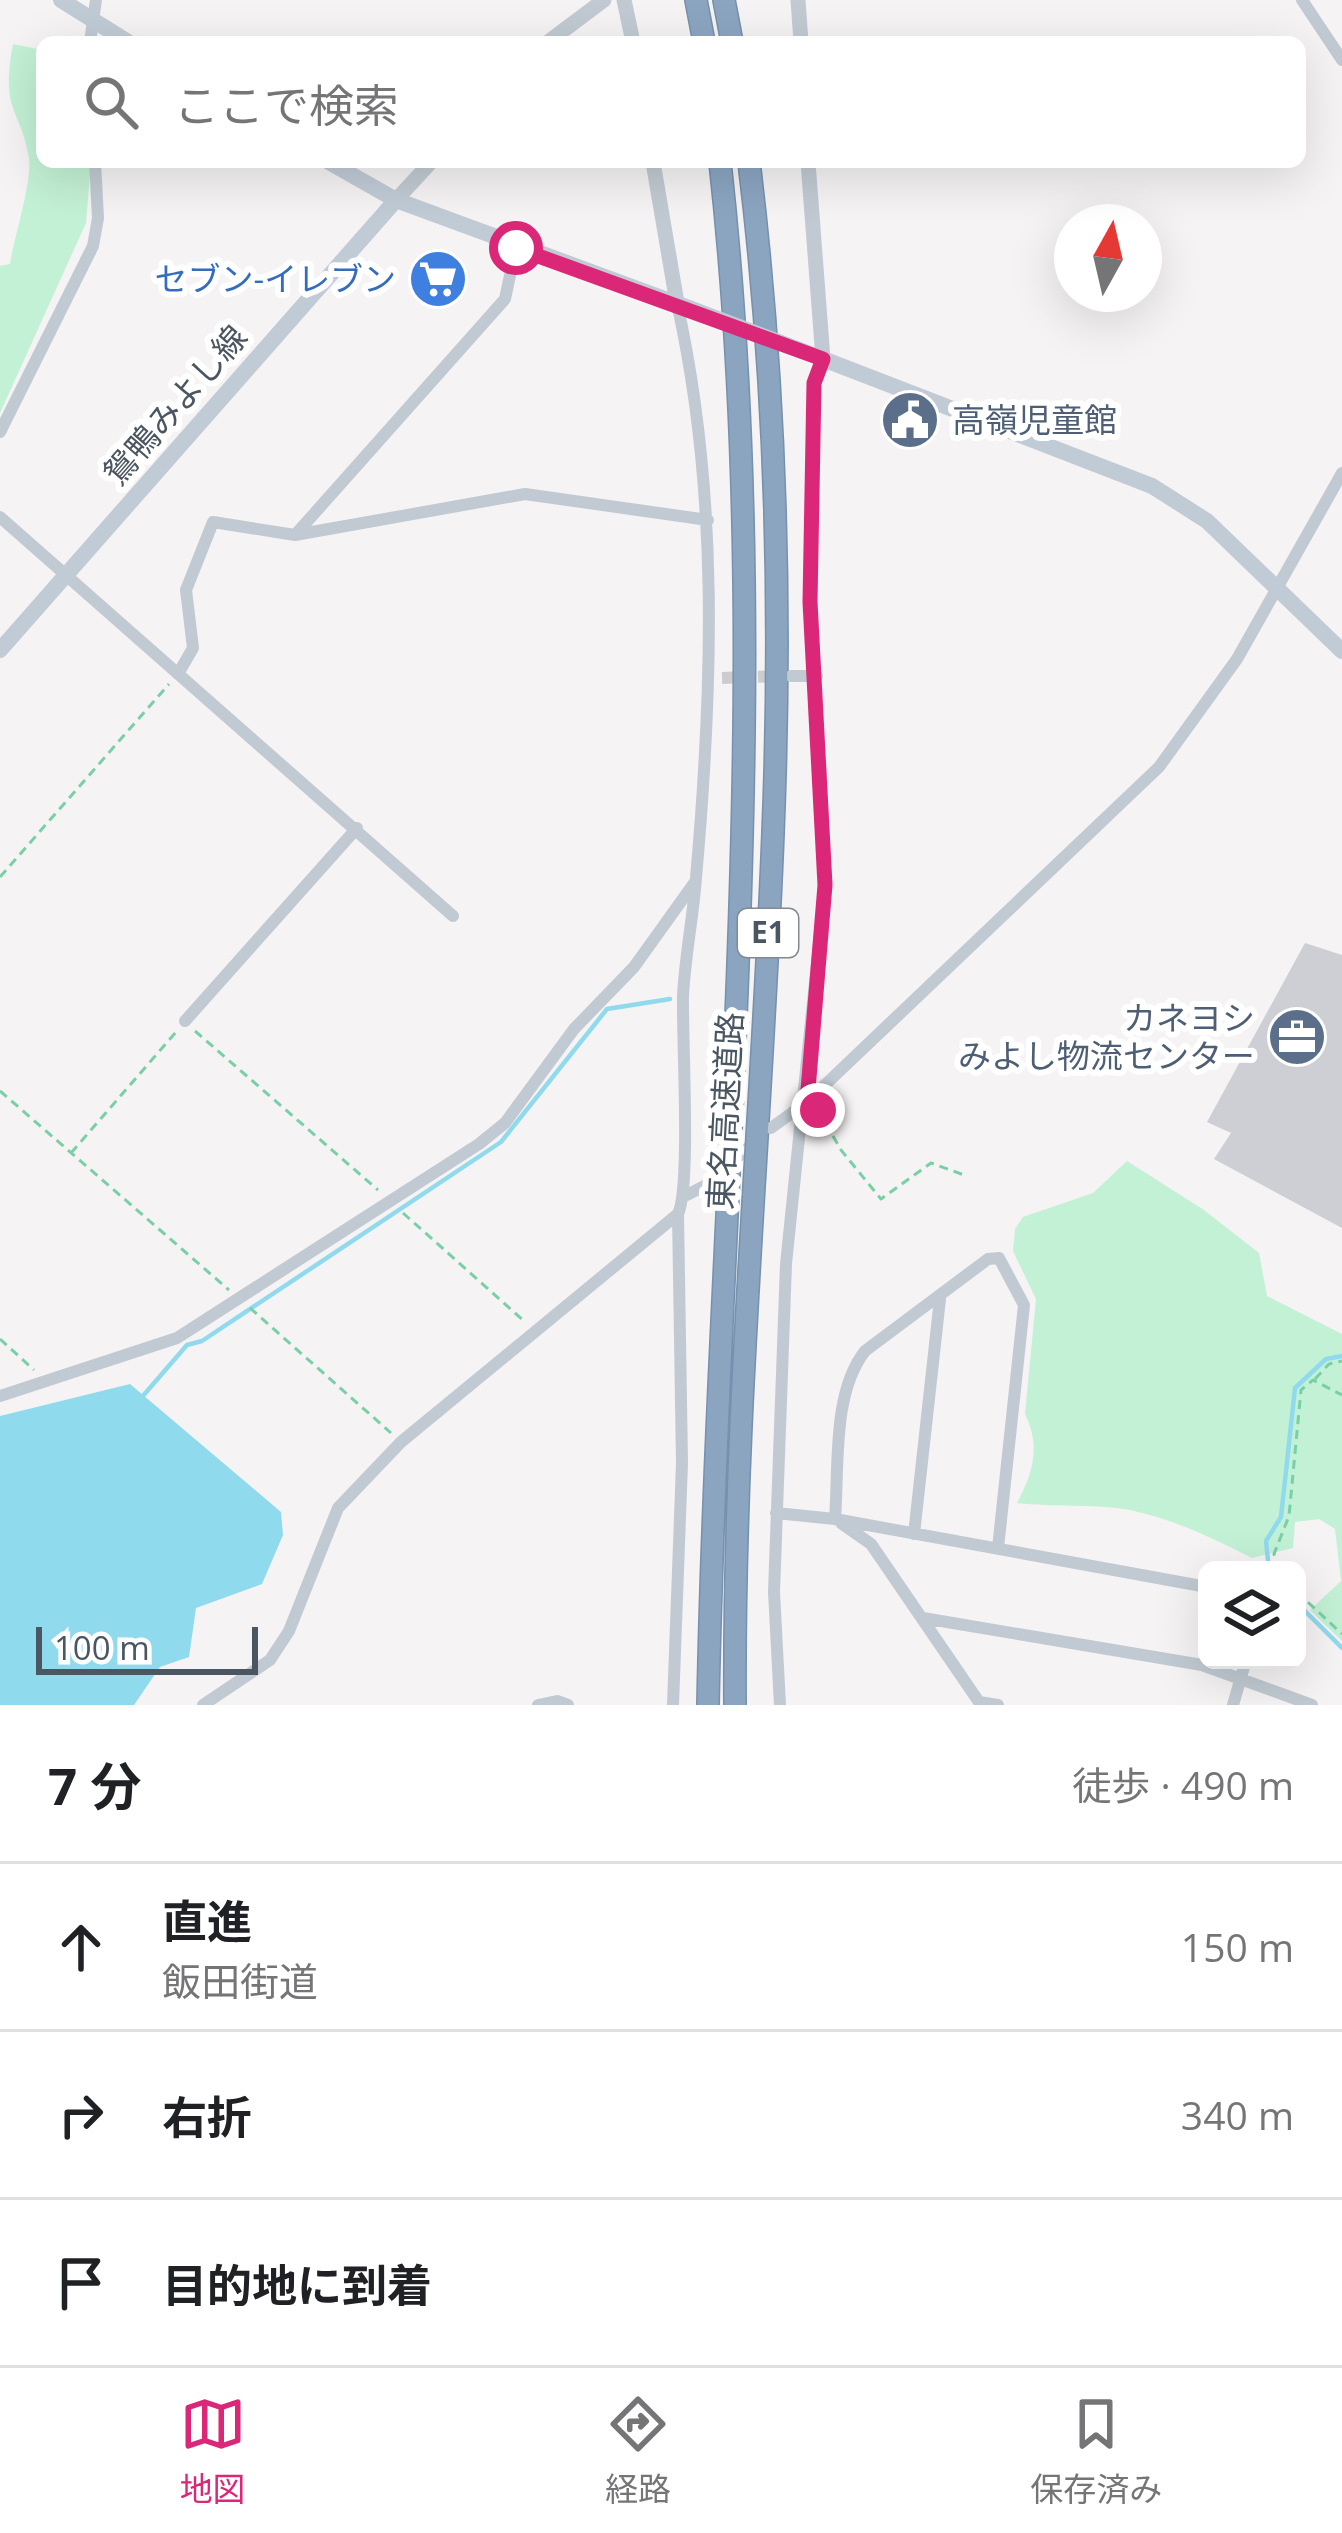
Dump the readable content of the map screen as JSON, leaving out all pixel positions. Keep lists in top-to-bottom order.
{
  "streets": {
    "highway": ["E1", "東名高速道路"],
    "main road": ["鴛鴨みよし線"]
  },
  "places": {
    "supermarket": ["セブン-イレブン"],
    "public building": ["高嶺児童館"],
    "office": ["カネヨシ みよし物流センター"]
  },
  "scale_bar": "100 m",
  "north": "top",
  "page": {
    "search": "ここで検索",
    "scale": "100 m",
    "heading": ["7 分", "徒歩 · 490 m"],
    "list": [
      ["直進", "飯田街道", "150 m"],
      ["右折", "340 m"],
      "目的地に到着"
    ],
    "nav": ["地図", "経路", "保存済み"]
  }
}
